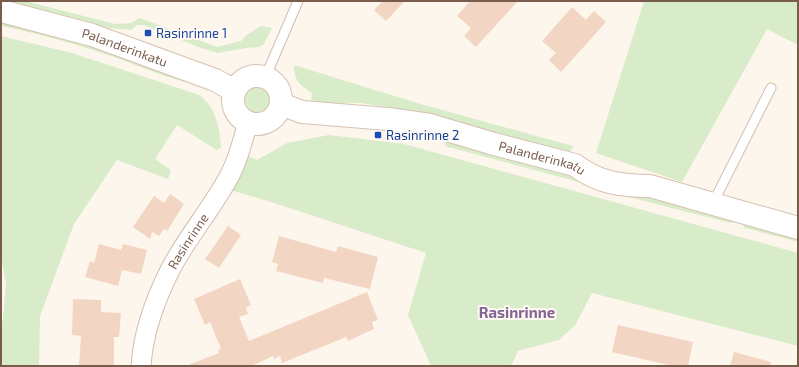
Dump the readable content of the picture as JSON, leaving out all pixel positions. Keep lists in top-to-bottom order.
{
  "streets": {
    "street": ["Palanderinkatu", "Rasinrinne"]
  },
  "crossings": [
    ["Palanderinkatu", "Rasinrinne"]
  ],
  "districts": ["Rasinrinne"],
  "places": {
    "transit": ["Rasinrinne 1", "Rasinrinne 2"]
  }
}
